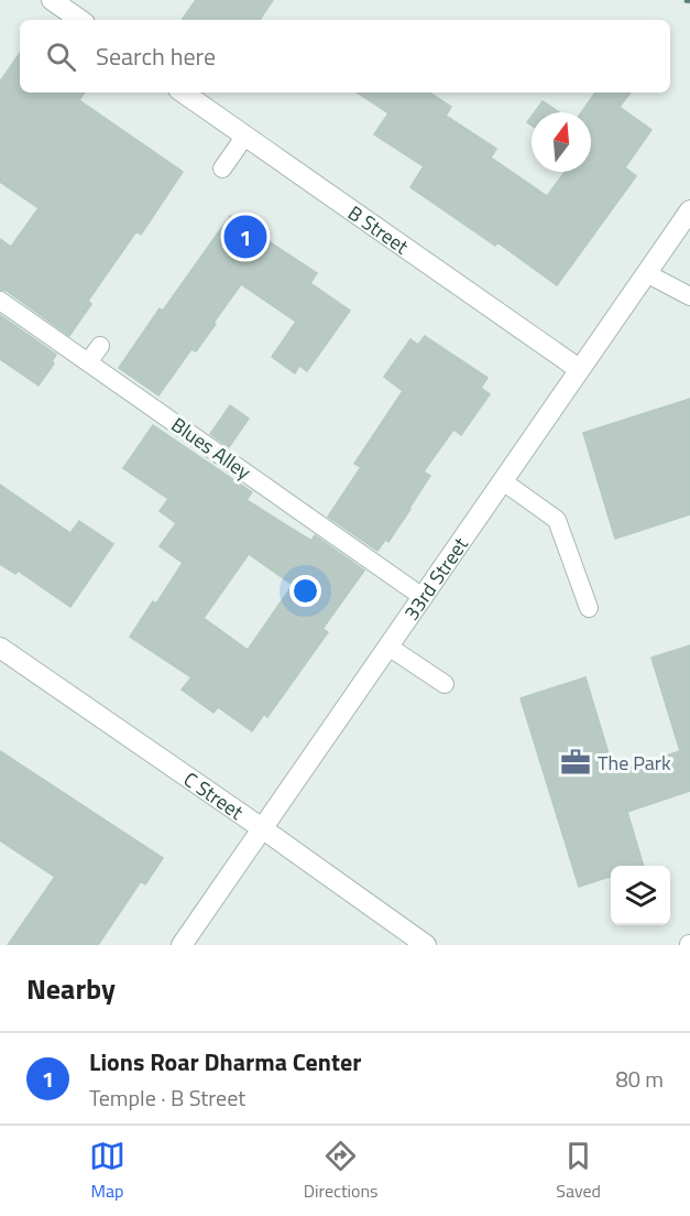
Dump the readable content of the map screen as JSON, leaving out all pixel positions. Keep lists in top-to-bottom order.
{
  "streets": {
    "street": ["B Street", "33rd Street", "C Street"],
    "lane": ["Blues Alley"]
  },
  "crossings": [
    ["B Street", "33rd Street"],
    ["Blues Alley", "33rd Street"],
    ["33rd Street", "C Street"]
  ],
  "places": {
    "office": ["The Park"]
  },
  "north": "top",
  "page": {
    "search": "Search here",
    "pins": "1",
    "heading": "Nearby",
    "list": [
      {
        "mark": "1",
        "name": "Lions Roar Dharma Center",
        "note": "Temple · B Street",
        "value": "80 m"
      }
    ],
    "nav": ["Map", "Directions", "Saved"]
  }
}
